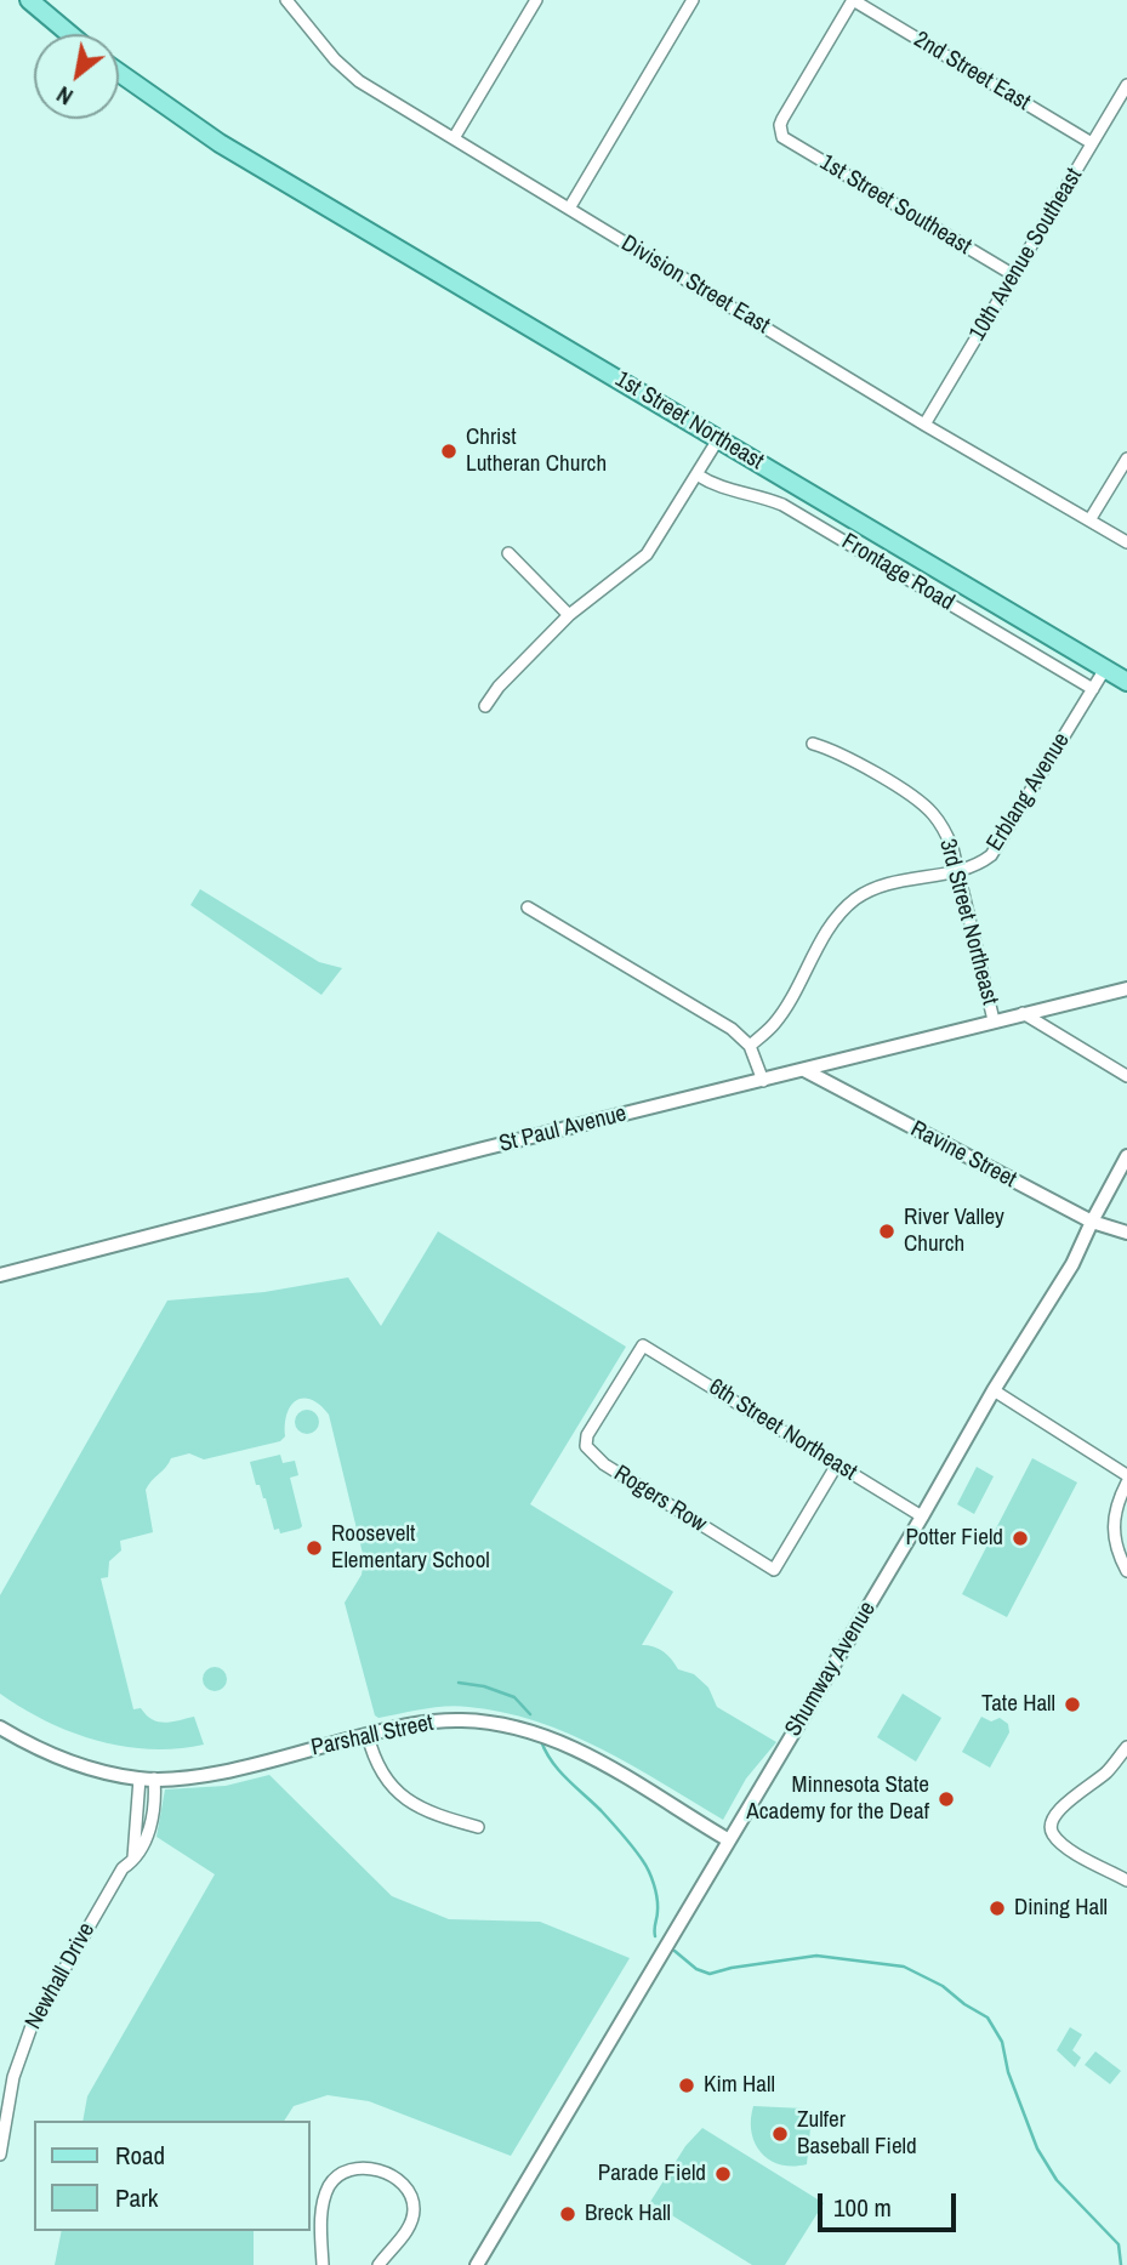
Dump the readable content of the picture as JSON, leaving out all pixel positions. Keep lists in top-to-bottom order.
{
  "streets": {
    "main road": ["1st Street Northeast"],
    "street": [
      "2nd Street East",
      "1st Street Southeast",
      "10th Avenue Southeast",
      "Division Street East",
      "Frontage Road",
      "Erblang Avenue",
      "3rd Street Northeast",
      "St Paul Avenue",
      "Ravine Street",
      "6th Street Northeast",
      "Rogers Row",
      "Shumway Avenue",
      "Parshall Street",
      "Newhall Drive"
    ]
  },
  "crossings": [
    ["2nd Street East", "1st Street Southeast"],
    ["2nd Street East", "10th Avenue Southeast"],
    ["1st Street Southeast", "10th Avenue Southeast"],
    ["10th Avenue Southeast", "Division Street East"],
    ["1st Street Northeast", "Erblang Avenue"],
    ["Frontage Road", "Erblang Avenue"],
    ["Erblang Avenue", "3rd Street Northeast"],
    ["3rd Street Northeast", "St Paul Avenue"],
    ["St Paul Avenue", "Ravine Street"],
    ["Ravine Street", "Shumway Avenue"],
    ["6th Street Northeast", "Rogers Row"],
    ["6th Street Northeast", "Shumway Avenue"],
    ["Shumway Avenue", "Parshall Street"],
    ["Parshall Street", "Newhall Drive"]
  ],
  "places": [
    "Christ Lutheran Church",
    "River Valley Church",
    "Potter Field",
    "Roosevelt Elementary School",
    "Tate Hall",
    "Minnesota State Academy for the Deaf",
    "Dining Hall",
    "Kim Hall",
    "Zulfer Baseball Field",
    "Parade Field",
    "Breck Hall"
  ],
  "legend": ["Road", "Park"],
  "scale_bar": "100 m",
  "north": "bottom left"
}
